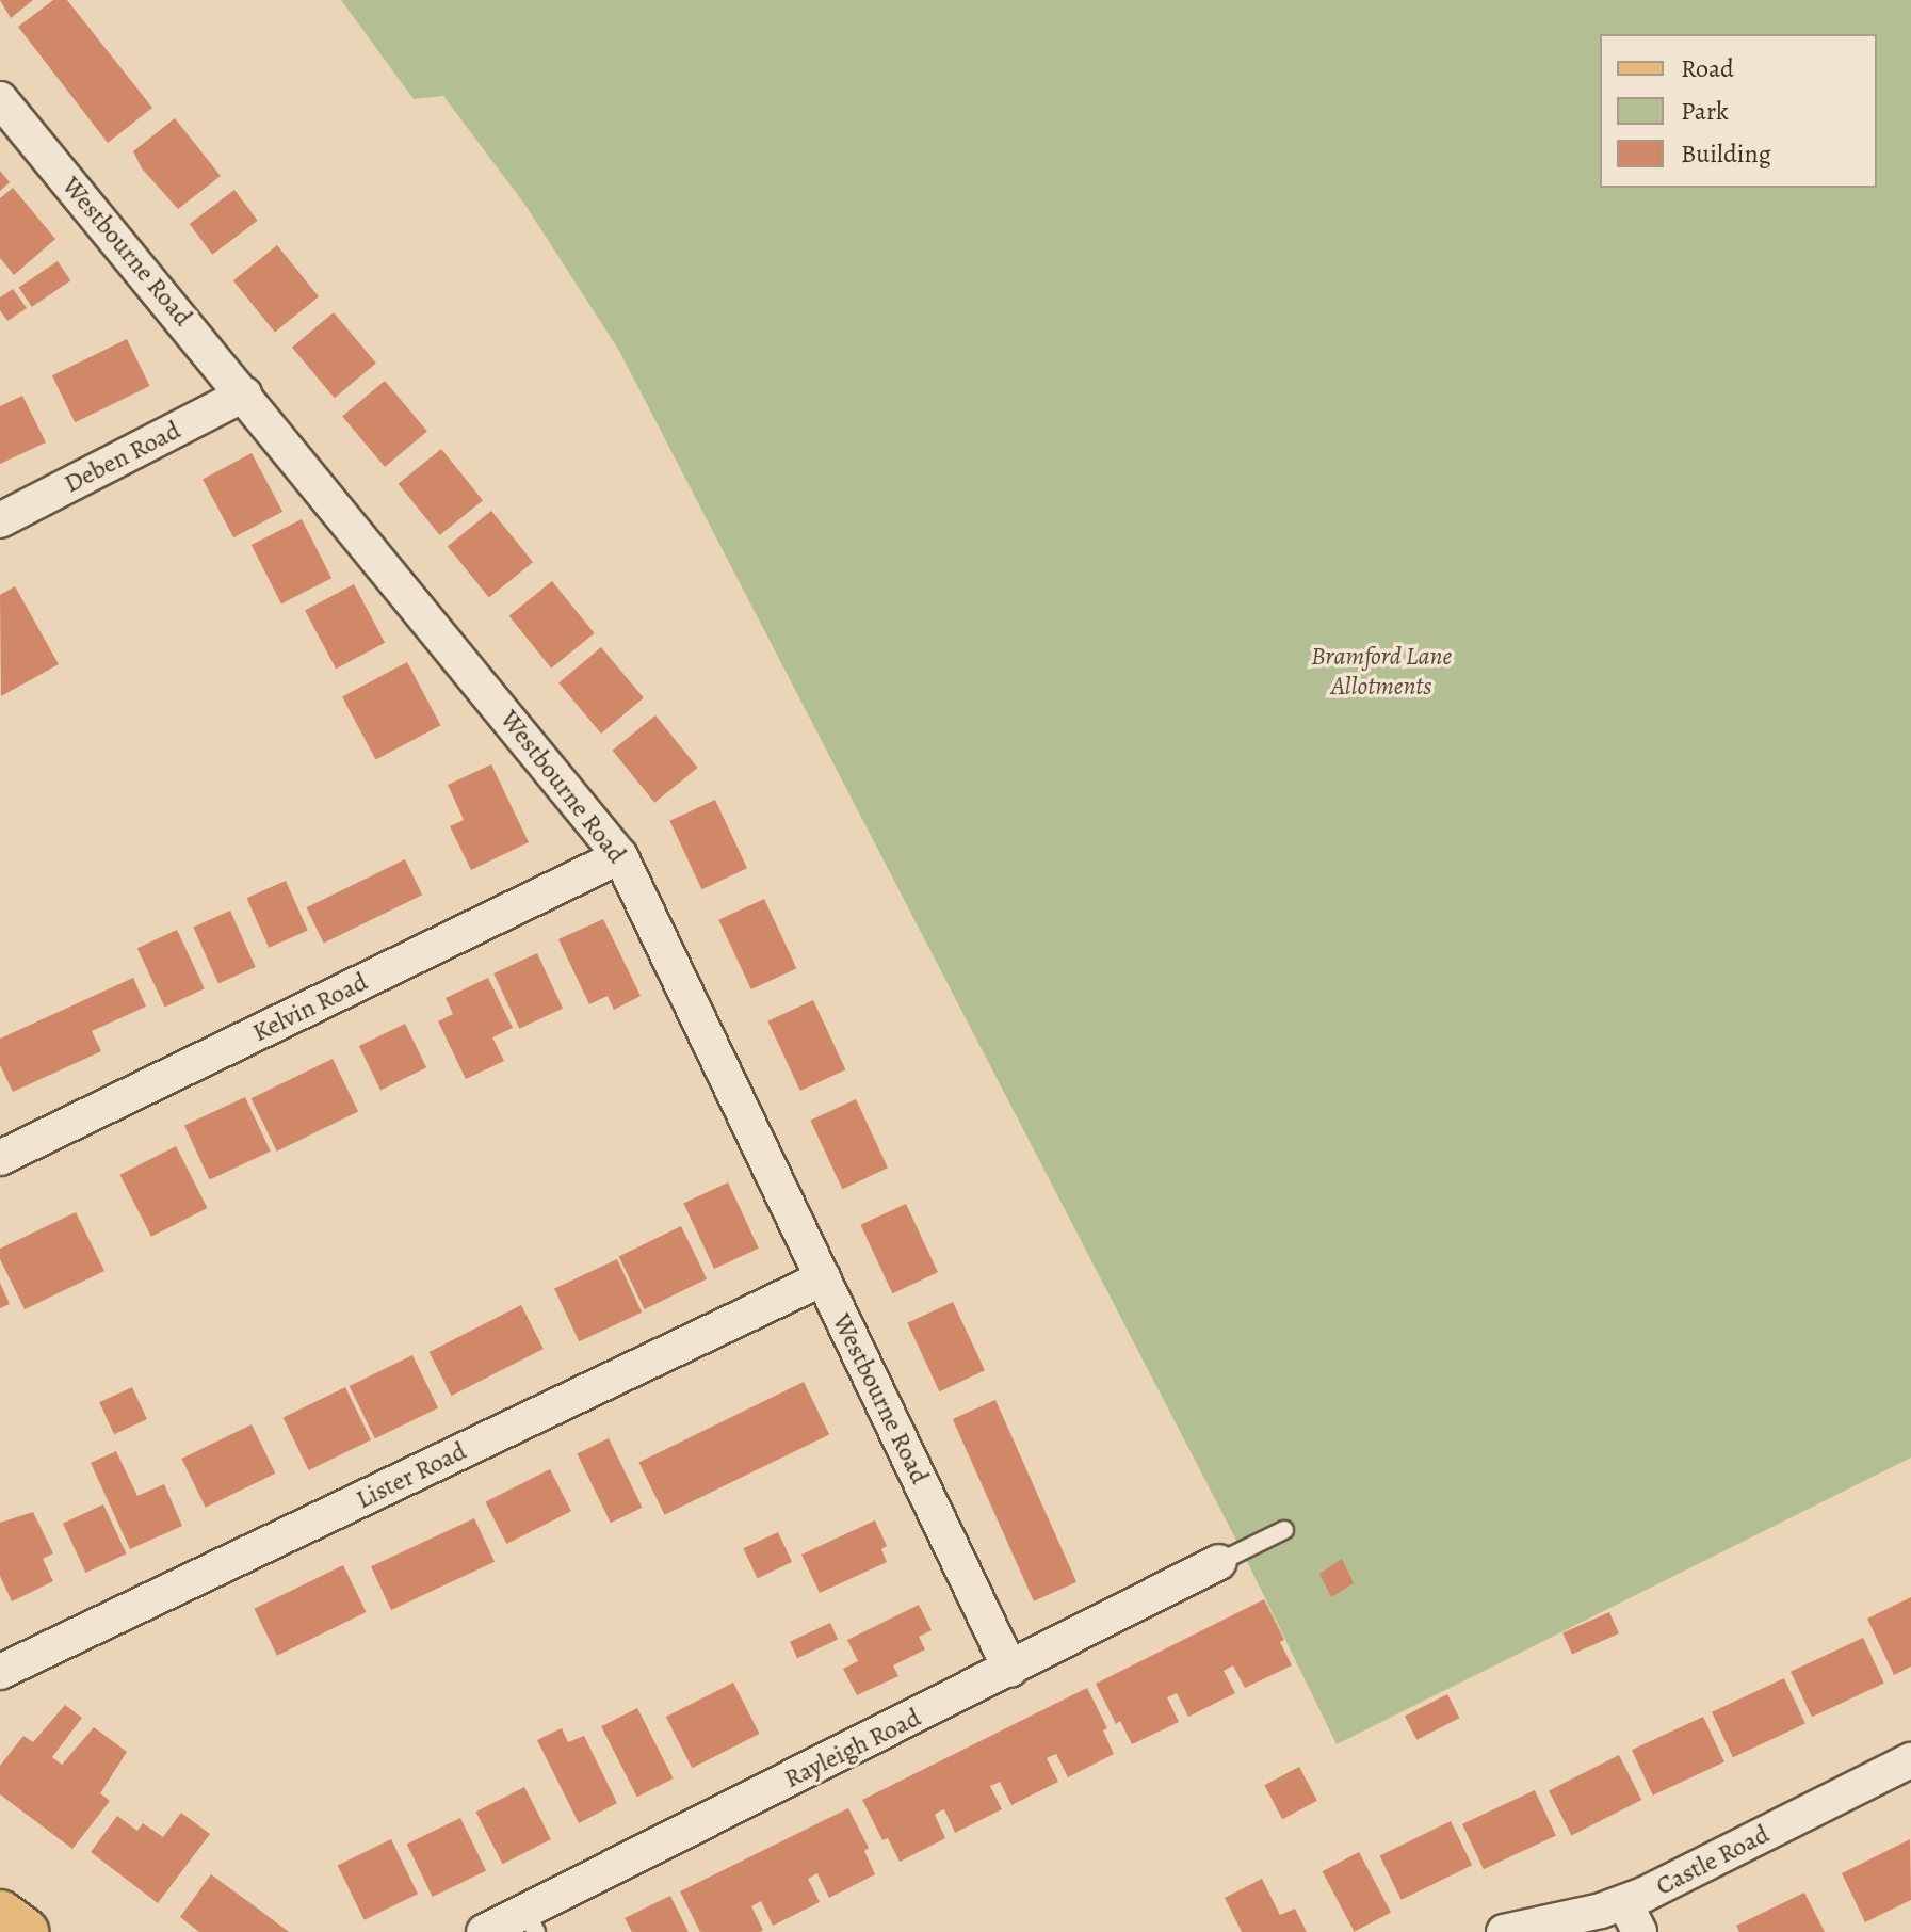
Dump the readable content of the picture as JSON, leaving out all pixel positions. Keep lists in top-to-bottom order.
{
  "streets": {
    "street": [
      "Westbourne Road",
      "Deben Road",
      "Kelvin Road",
      "Lister Road",
      "Rayleigh Road",
      "Castle Road"
    ]
  },
  "crossings": [
    ["Westbourne Road", "Deben Road"],
    ["Westbourne Road", "Kelvin Road"],
    ["Westbourne Road", "Lister Road"],
    ["Westbourne Road", "Rayleigh Road"]
  ],
  "parks": ["Bramford Lane Allotments"],
  "legend": ["Road", "Park", "Building"]
}
